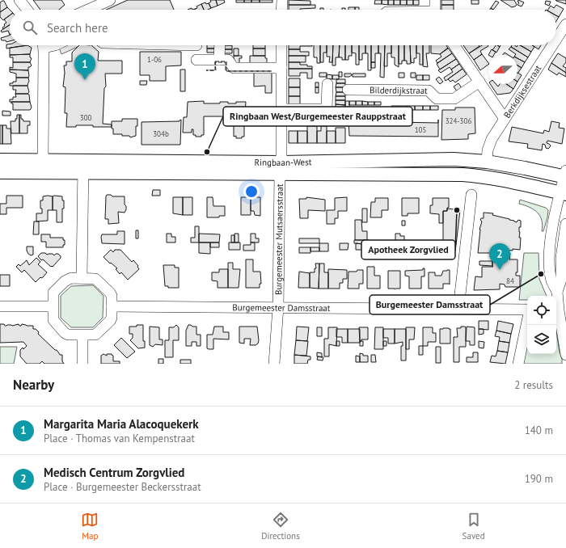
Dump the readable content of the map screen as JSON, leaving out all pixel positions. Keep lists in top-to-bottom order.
{
  "streets": {
    "main road": ["Ringbaan-West"],
    "street": [
      "Bilderdijkstraat",
      "Berkdijksestraat",
      "Burgemeester Mutsaersstraat",
      "Burgemeester Damsstraat"
    ]
  },
  "crossings": [
    ["Berkdijksestraat", "Ringbaan-West"],
    ["Ringbaan-West", "Burgemeester Mutsaersstraat"],
    ["Burgemeester Mutsaersstraat", "Burgemeester Damsstraat"]
  ],
  "places": ["Ringbaan West/Burgemeester Rauppstraat", "Apotheek Zorgvlied", "Burgemeester Damsstraat"],
  "house_numbers": [
    "1-06",
    "300",
    "324-306",
    "105",
    "304b",
    "84"
  ],
  "north": "left",
  "page": {
    "search": "Search here",
    "pins": ["1", "2"],
    "heading": ["Nearby", "2 results"],
    "list": [
      {
        "mark": "1",
        "name": "Margarita Maria Alacoquekerk",
        "note": "Place · Thomas van Kempenstraat",
        "value": "140 m"
      },
      {
        "mark": "2",
        "name": "Medisch Centrum Zorgvlied",
        "note": "Place · Burgemeester Beckersstraat",
        "value": "190 m"
      }
    ],
    "nav": ["Map", "Directions", "Saved"]
  }
}
